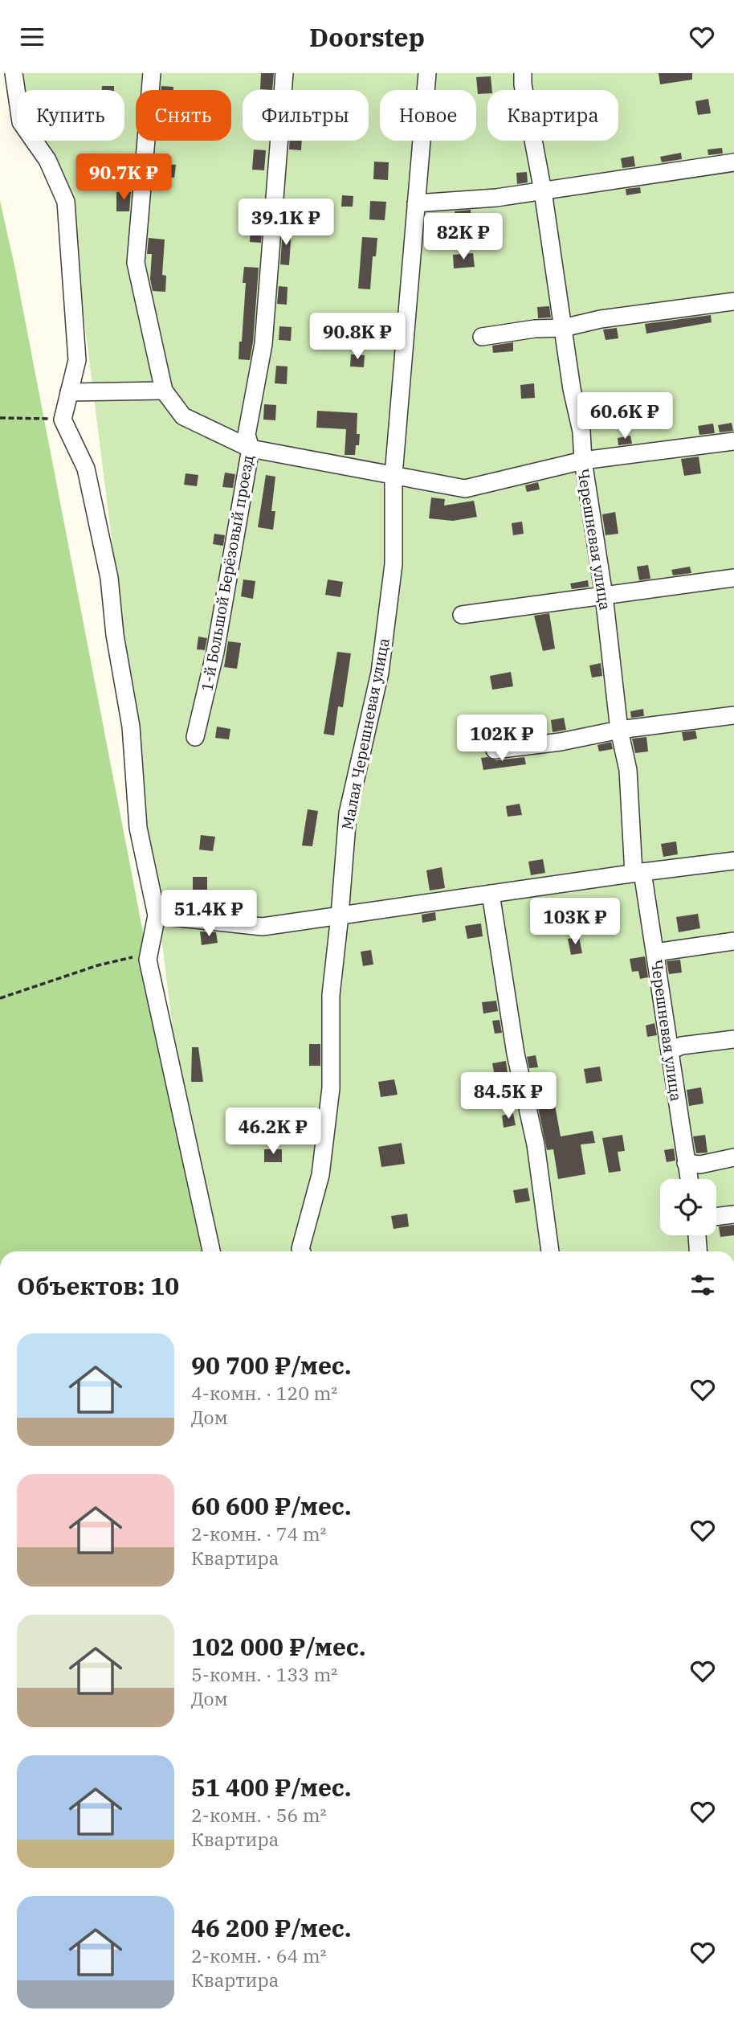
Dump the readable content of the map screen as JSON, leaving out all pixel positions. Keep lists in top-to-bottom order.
{
  "streets": {
    "lane": ["Черешневая улица", "1-й Большой Берёзовый проезд", "Малая Черешневая улица"]
  },
  "page": {
    "header": "Doorstep",
    "chip": [
      "Купить",
      "Снять",
      "Фильтры",
      "Новое",
      "Квартира"
    ],
    "price": [
      "90.7K ₽",
      "39.1K ₽",
      "82K ₽",
      "90.8K ₽",
      "60.6K ₽",
      "102K ₽",
      "51.4K ₽",
      "103K ₽",
      "84.5K ₽",
      "46.2K ₽"
    ],
    "heading": "Объектов: 10",
    "list": [
      {
        "name": "90 700 ₽/мес.",
        "note": "4-комн. · 120 m² · Дом"
      },
      {
        "name": "60 600 ₽/мес.",
        "note": "2-комн. · 74 m² · Квартира"
      },
      {
        "name": "102 000 ₽/мес.",
        "note": "5-комн. · 133 m² · Дом"
      },
      {
        "name": "51 400 ₽/мес.",
        "note": "2-комн. · 56 m² · Квартира"
      },
      {
        "name": "46 200 ₽/мес.",
        "note": "2-комн. · 64 m² · Квартира"
      }
    ]
  }
}
